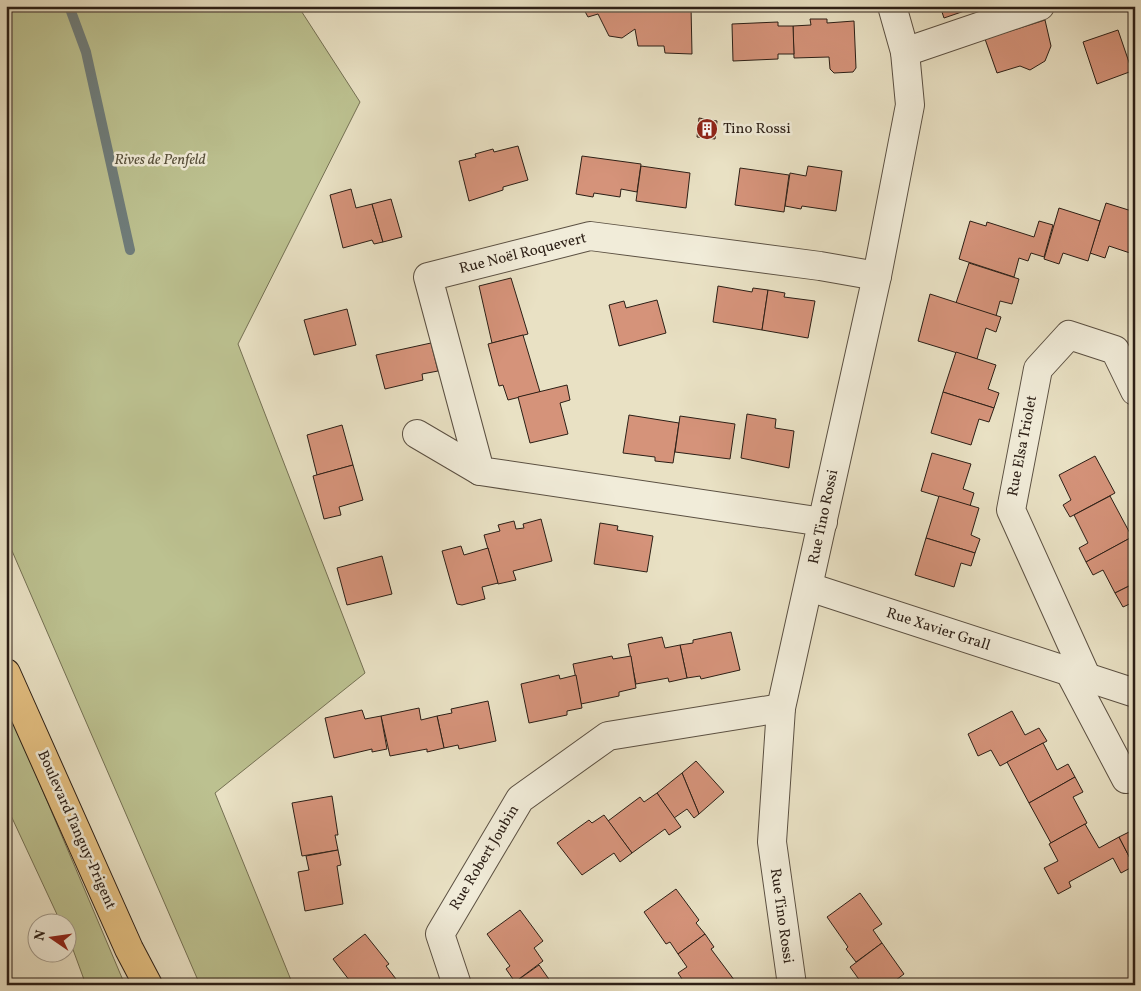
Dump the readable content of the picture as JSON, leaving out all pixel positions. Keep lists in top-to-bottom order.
{
  "streets": {
    "main road": ["Boulevard Tanguy-Prigent"],
    "street": [
      "Rue Noël Roquevert",
      "Rue Elsa Triolet",
      "Rue Tino Rossi",
      "Rue Xavier Grall",
      "Rue Robert Joubin"
    ]
  },
  "crossings": [
    ["Rue Noël Roquevert", "Rue Tino Rossi"],
    ["Rue Elsa Triolet", "Rue Xavier Grall"],
    ["Rue Tino Rossi", "Rue Xavier Grall"],
    ["Rue Tino Rossi", "Rue Robert Joubin"]
  ],
  "parks": ["Rives de Penfeld"],
  "places": {
    "building": ["Tino Rossi"]
  },
  "north": "left"
}
